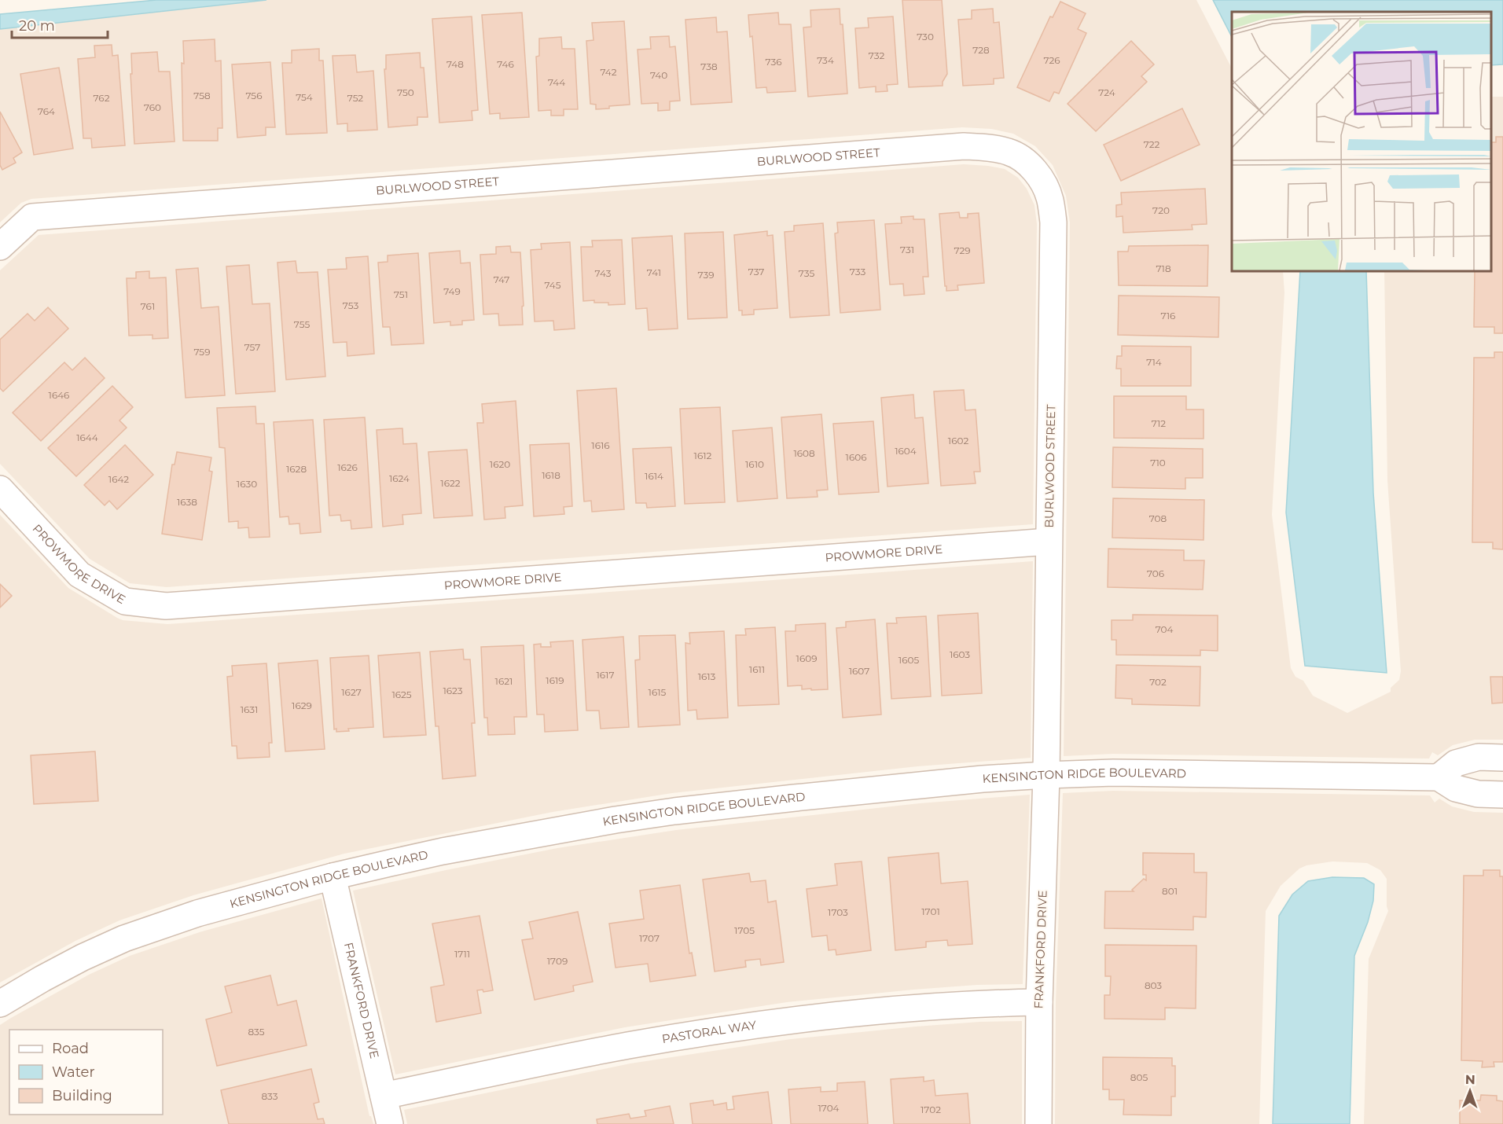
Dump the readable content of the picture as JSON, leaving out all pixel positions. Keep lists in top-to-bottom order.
{
  "streets": {
    "street": [
      "BURLWOOD STREET",
      "PROWMORE DRIVE",
      "KENSINGTON RIDGE BOULEVARD",
      "FRANKFORD DRIVE",
      "PASTORAL WAY"
    ]
  },
  "crossings": [
    ["BURLWOOD STREET", "PROWMORE DRIVE"],
    ["BURLWOOD STREET", "KENSINGTON RIDGE BOULEVARD"],
    ["BURLWOOD STREET", "FRANKFORD DRIVE"],
    ["KENSINGTON RIDGE BOULEVARD", "FRANKFORD DRIVE"],
    ["FRANKFORD DRIVE", "PASTORAL WAY"]
  ],
  "house_numbers": [
    "730",
    "728",
    "732",
    "734",
    "726",
    "736",
    "748",
    "746",
    "738",
    "742",
    "740",
    "744",
    "750",
    "724",
    "758",
    "756",
    "754",
    "762",
    "752",
    "760",
    "764",
    "722",
    "720",
    "731",
    "729",
    "718",
    "737",
    "733",
    "741",
    "743",
    "735",
    "739",
    "747",
    "745",
    "749",
    "751",
    "753",
    "761",
    "716",
    "755",
    "757",
    "759",
    "714",
    "1646",
    "712",
    "1644",
    "1602",
    "1616",
    "1604",
    "1608",
    "1612",
    "1606",
    "710",
    "1620",
    "1610",
    "1626",
    "1628",
    "1618",
    "1614",
    "1624",
    "1642",
    "1622",
    "1630",
    "1638",
    "708",
    "706",
    "704",
    "1603",
    "1609",
    "1605",
    "1611",
    "1607",
    "1617",
    "1613",
    "1619",
    "1621",
    "702",
    "1623",
    "1627",
    "1615",
    "1625",
    "1629",
    "1631",
    "801",
    "1701",
    "1703",
    "1705",
    "1707",
    "1711",
    "1709",
    "803",
    "835",
    "805",
    "833",
    "1704",
    "1702"
  ],
  "legend": ["Road", "Water", "Building"],
  "scale_bar": "20 m",
  "north": "top"
}
